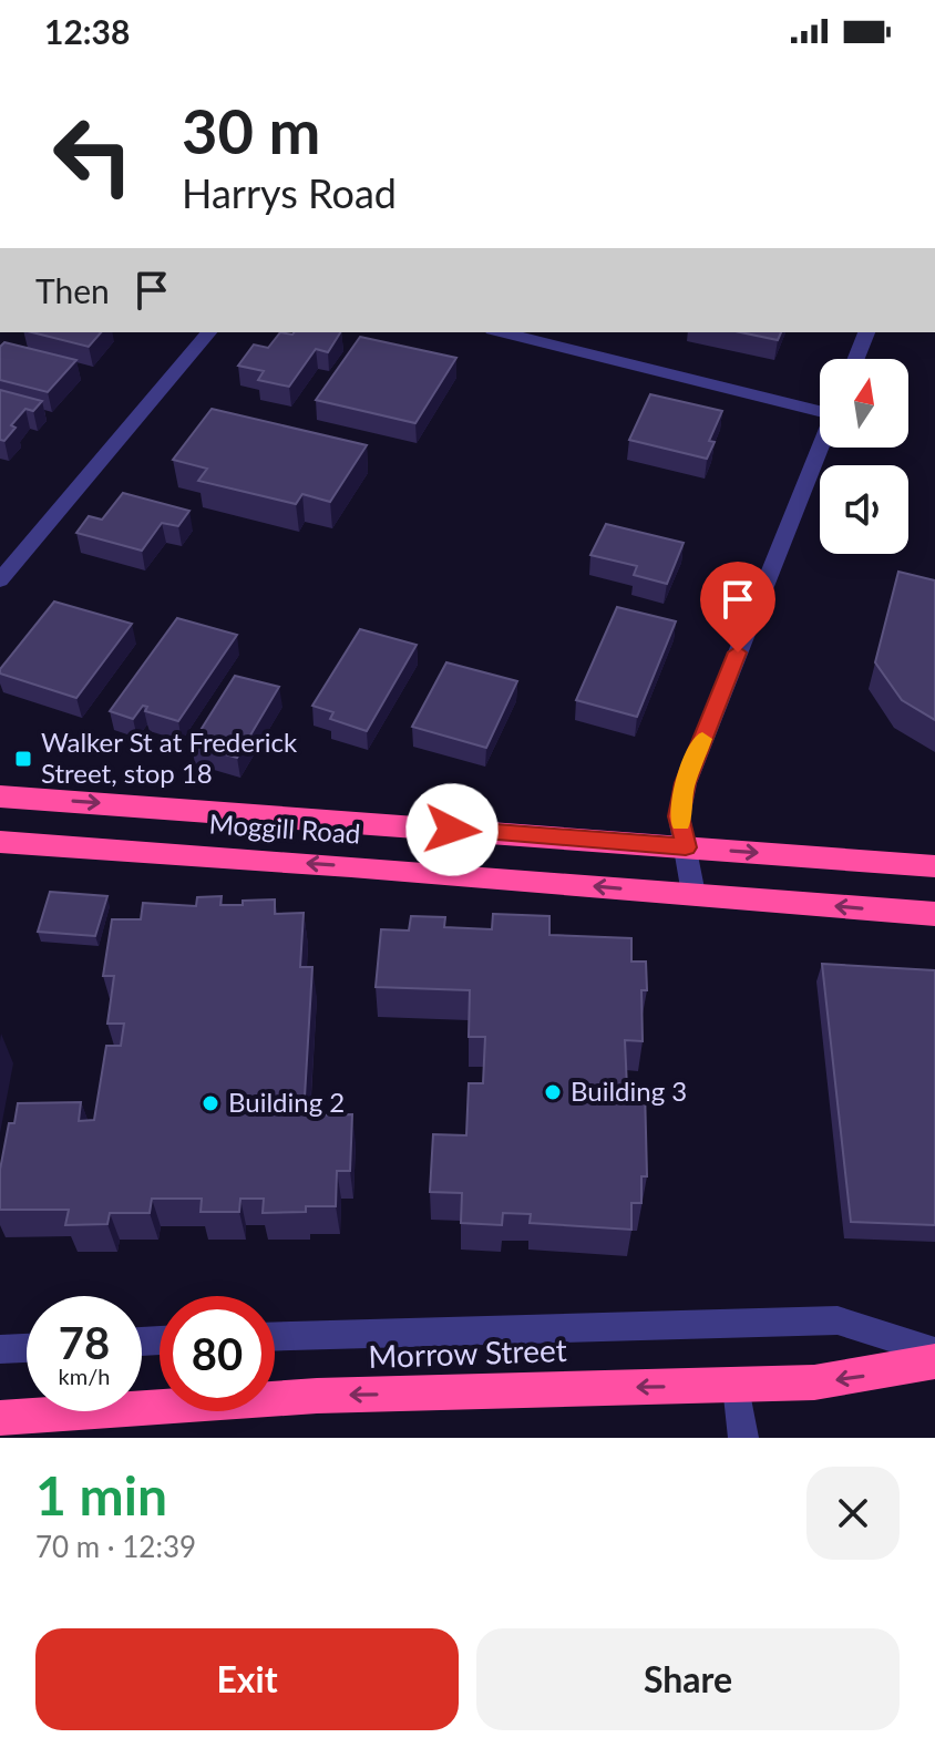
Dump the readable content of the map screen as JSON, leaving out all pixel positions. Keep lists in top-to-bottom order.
{
  "streets": {
    "highway": ["Moggill Road", "Morrow Street"]
  },
  "one_way": ["Morrow Street"],
  "places": {
    "transit": ["Walker St at Frederick Street, stop 18"],
    "other": ["Building 3", "Building 2"]
  },
  "north": "top",
  "page": {
    "status": "12:38",
    "turn": ["30 m", "Harrys Road"],
    "then": "Then",
    "speed": "78 km/h",
    "limit": "80",
    "heading": ["1 min", "70 m · 12:39"],
    "buttons": ["Exit", "Share"]
  }
}
